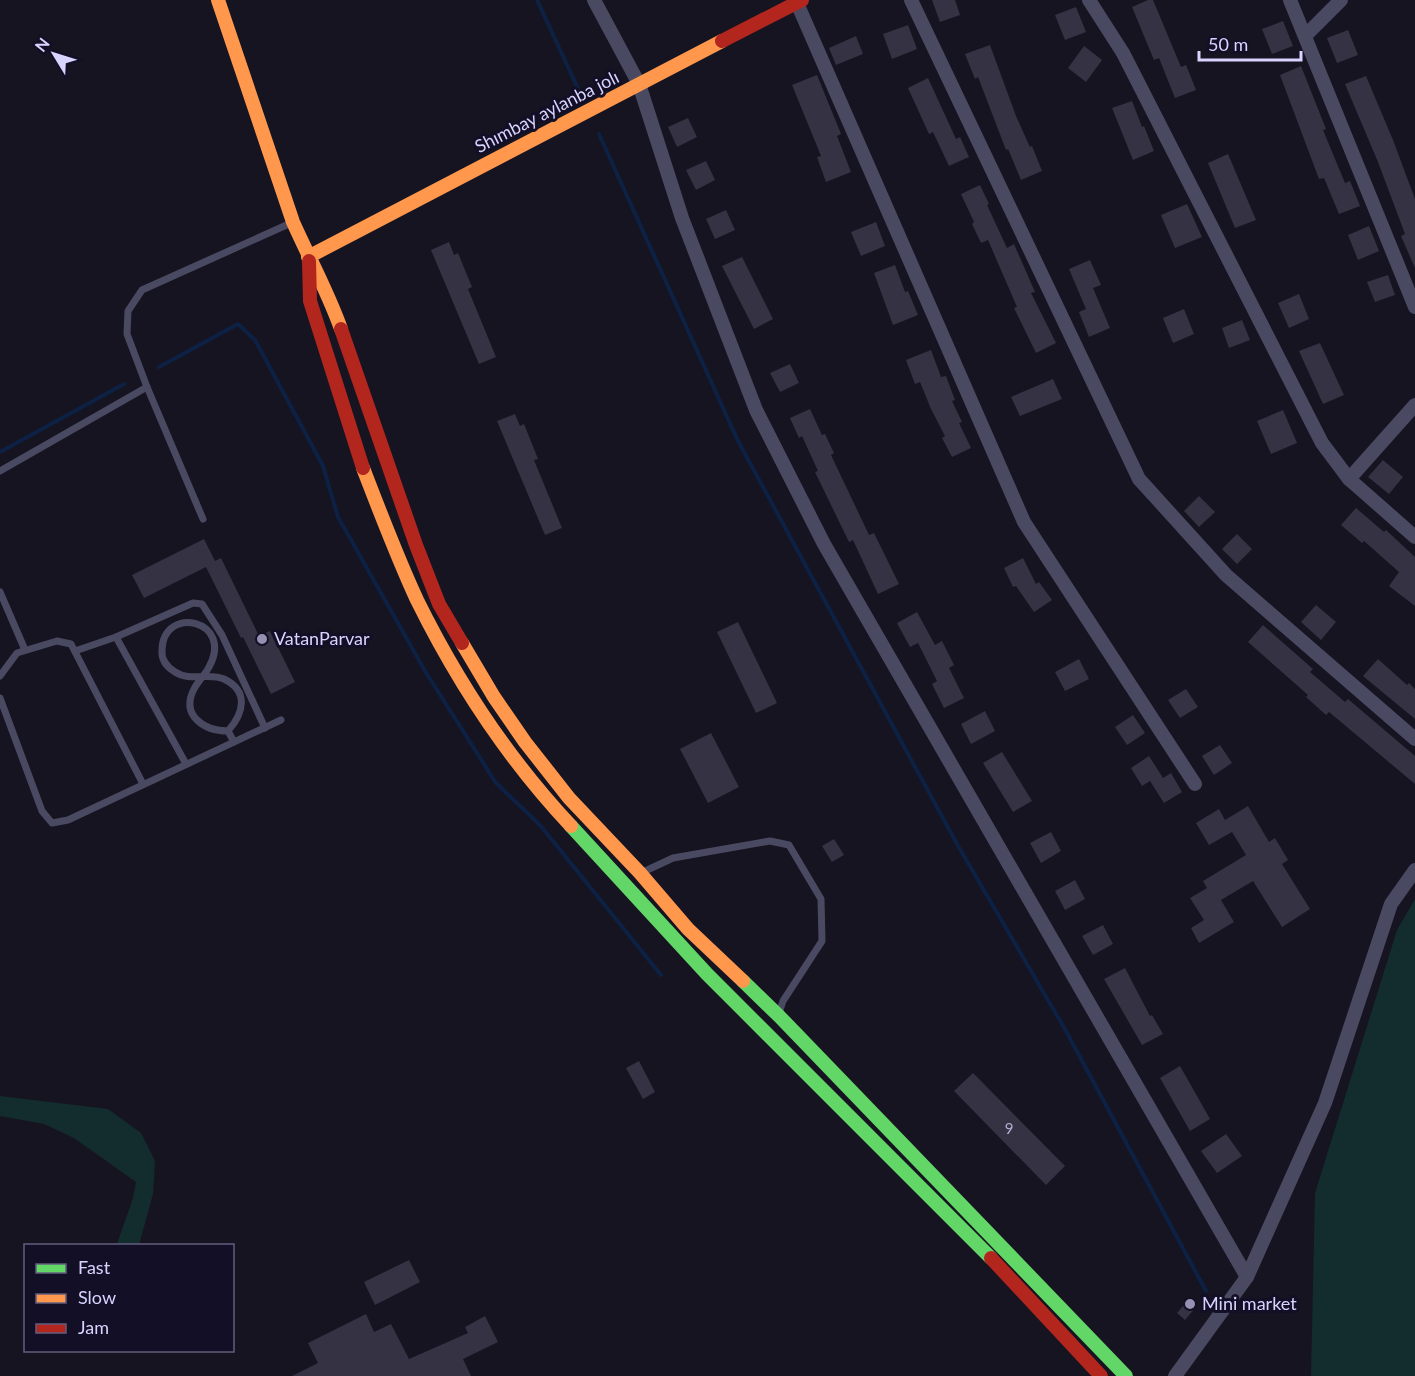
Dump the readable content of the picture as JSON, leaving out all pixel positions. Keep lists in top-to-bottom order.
{
  "streets": {
    "main road": ["Shımbay aylanba jolı"]
  },
  "places": ["VatanParvar", "Mini market"],
  "house_numbers": ["9"],
  "legend": ["Fast", "Slow", "Jam"],
  "scale_bar": "50 m",
  "north": "top left"
}
